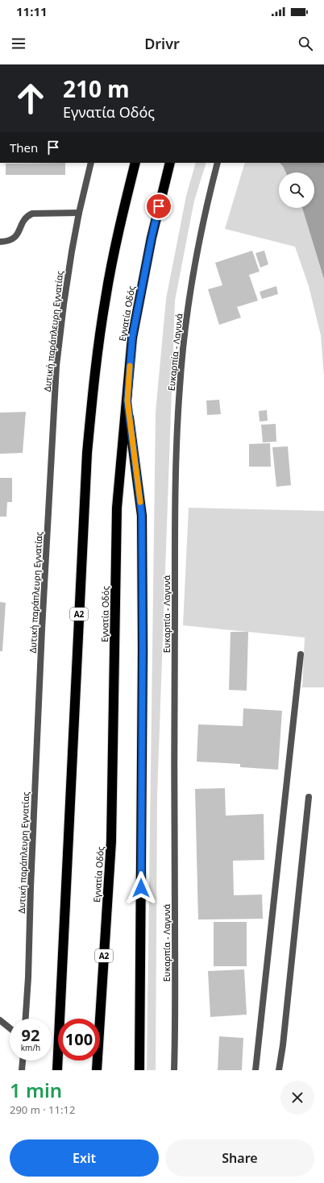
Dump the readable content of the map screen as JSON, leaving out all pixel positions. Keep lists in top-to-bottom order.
{
  "streets": {
    "highway": ["Εγνατία Οδός", "Α2"],
    "street": ["Δυτική παράπλευρη Εγνατίας", "Ευκαρπία - Λαγυνά"]
  },
  "page": {
    "status": "11:11",
    "header": "Drivr",
    "turn": ["210 m", "Εγνατία Οδός"],
    "then": "Then",
    "speed": "92 km/h",
    "limit": "100",
    "heading": ["1 min", "290 m · 11:12"],
    "buttons": ["Exit", "Share"]
  }
}
